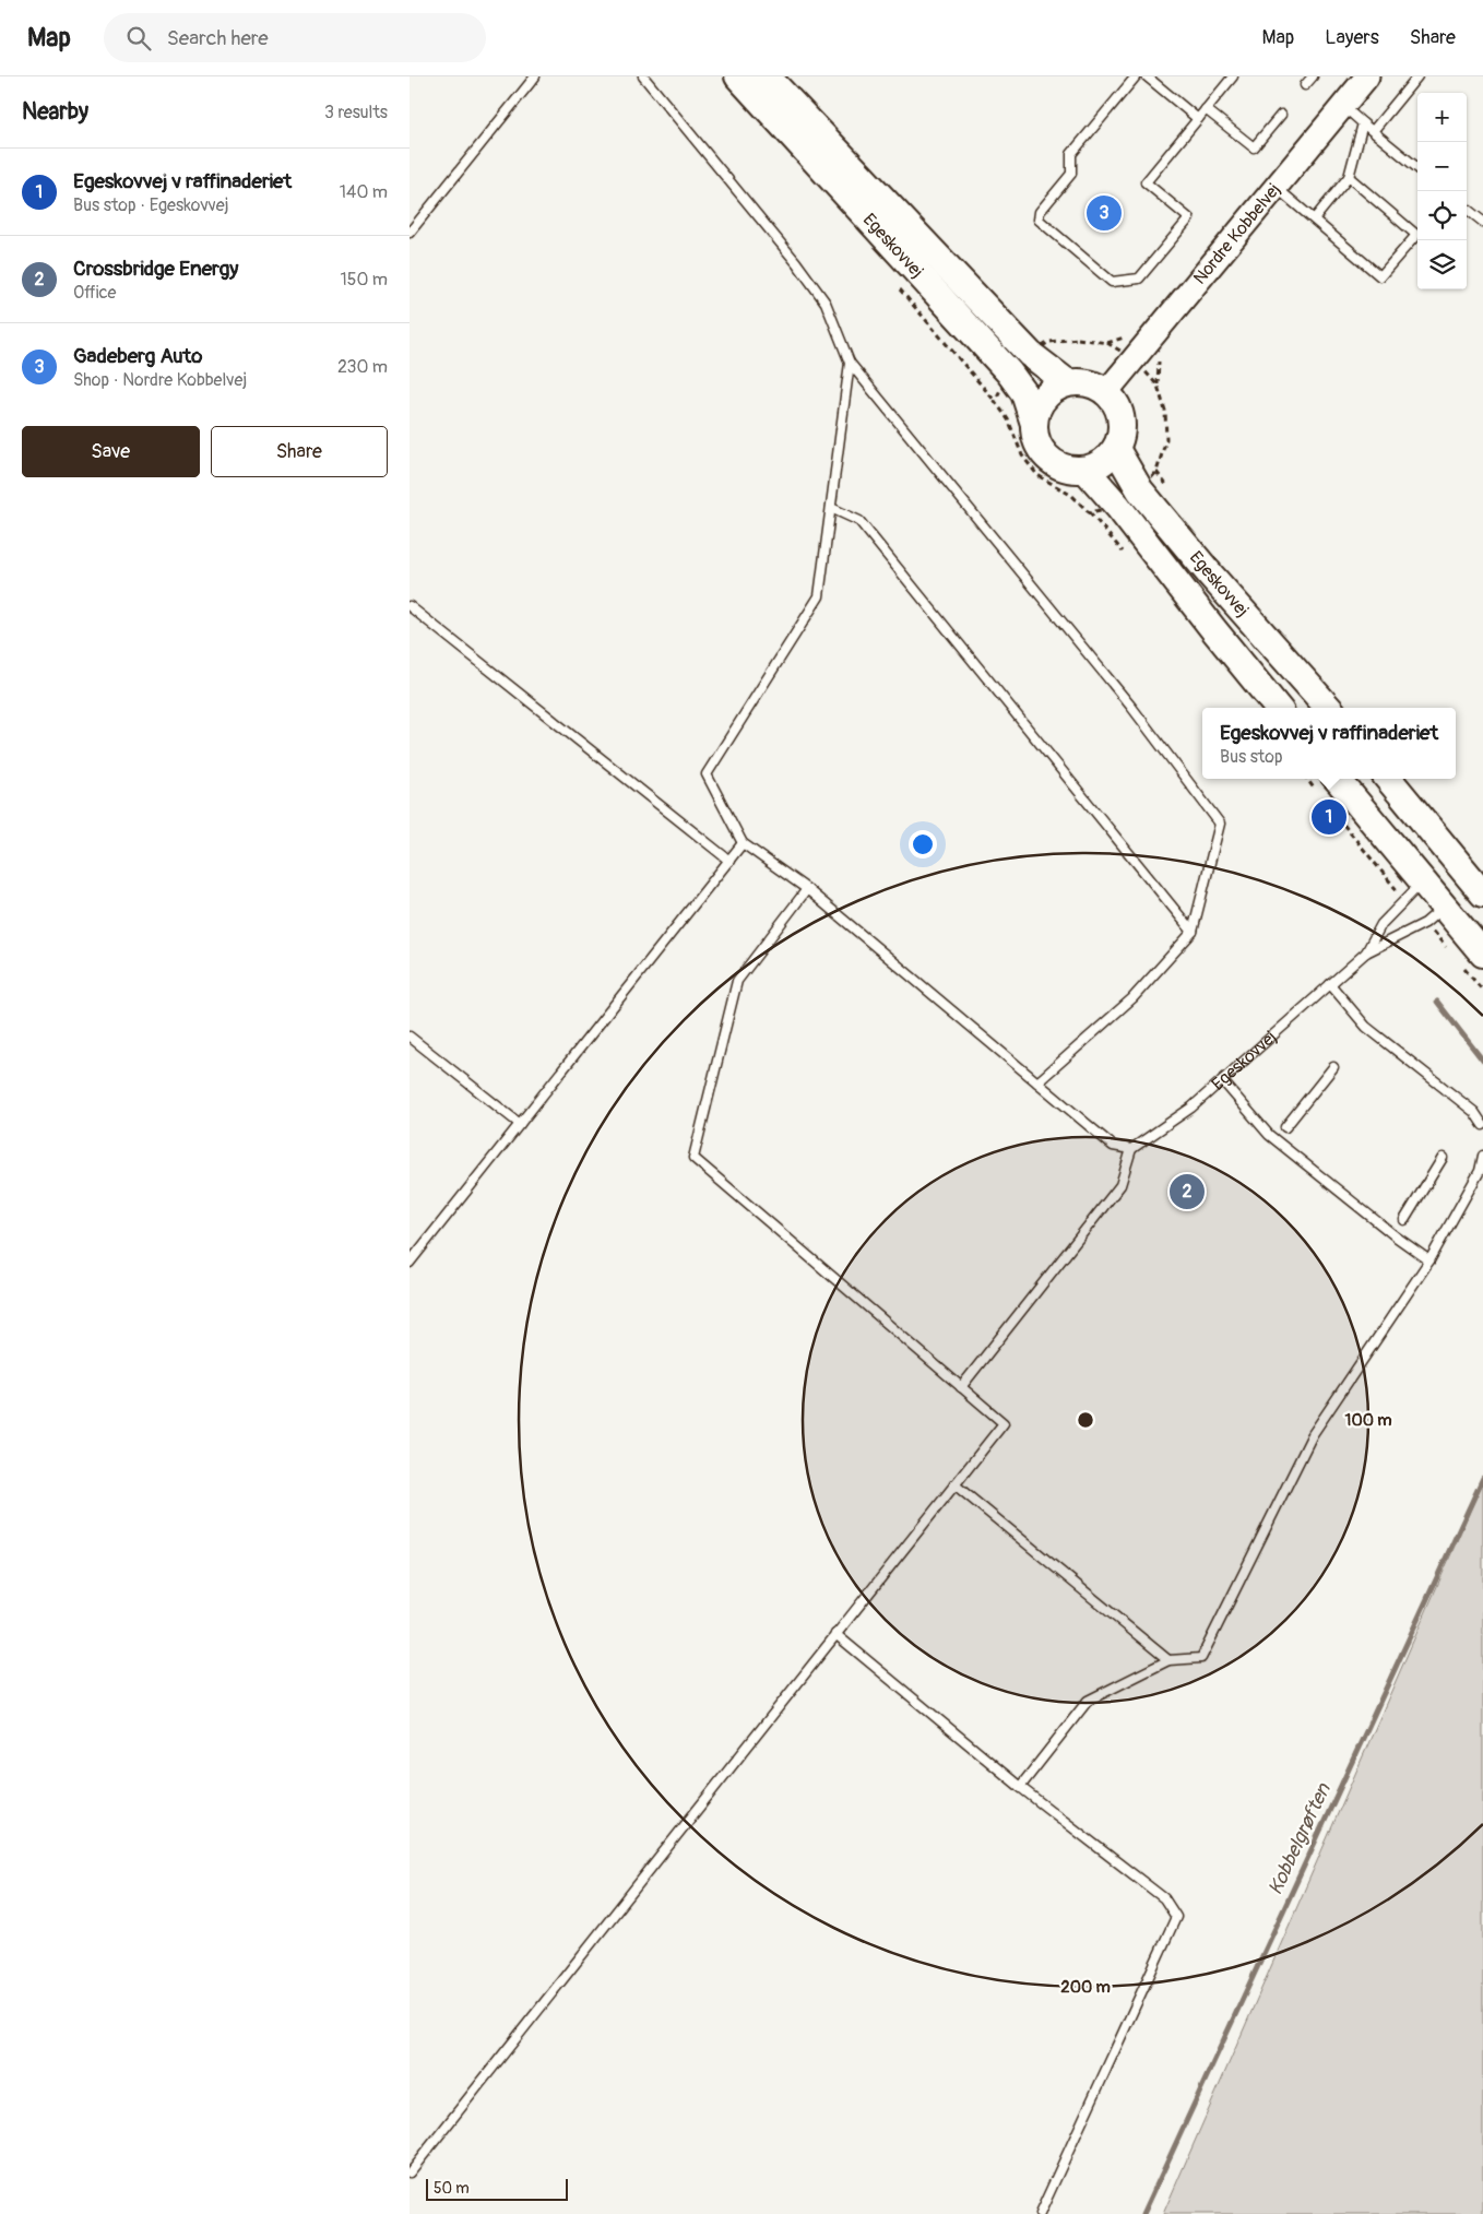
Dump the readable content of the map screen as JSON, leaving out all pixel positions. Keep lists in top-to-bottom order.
{
  "streets": {
    "main road": ["Egeskovvej"],
    "street": ["Nordre Kobbelvej"]
  },
  "crossings": [
    ["Nordre Kobbelvej", "Egeskovvej"]
  ],
  "water": ["Kobbelgrøften"],
  "scale_bar": "50 m",
  "page": {
    "header": "Map",
    "search": "Search here",
    "nav": ["Map", "Layers", "Share"],
    "heading": ["Nearby", "3 results"],
    "map_buttons": ["+", "−"],
    "list": [
      {
        "mark": "1",
        "name": "Egeskovvej v raffinaderiet",
        "note": "Bus stop · Egeskovvej",
        "value": "140 m"
      },
      {
        "mark": "2",
        "name": "Crossbridge Energy",
        "note": "Office",
        "value": "150 m"
      },
      {
        "mark": "3",
        "name": "Gadeberg Auto",
        "note": "Shop · Nordre Kobbelvej",
        "value": "230 m"
      }
    ],
    "pins": ["3", "1", "2"],
    "buttons": ["Save", "Share"],
    "popup": ["Egeskovvej v raffinaderiet", "Bus stop"],
    "scale": "50 m"
  },
  "rings": ["100 m", "200 m"]
}
